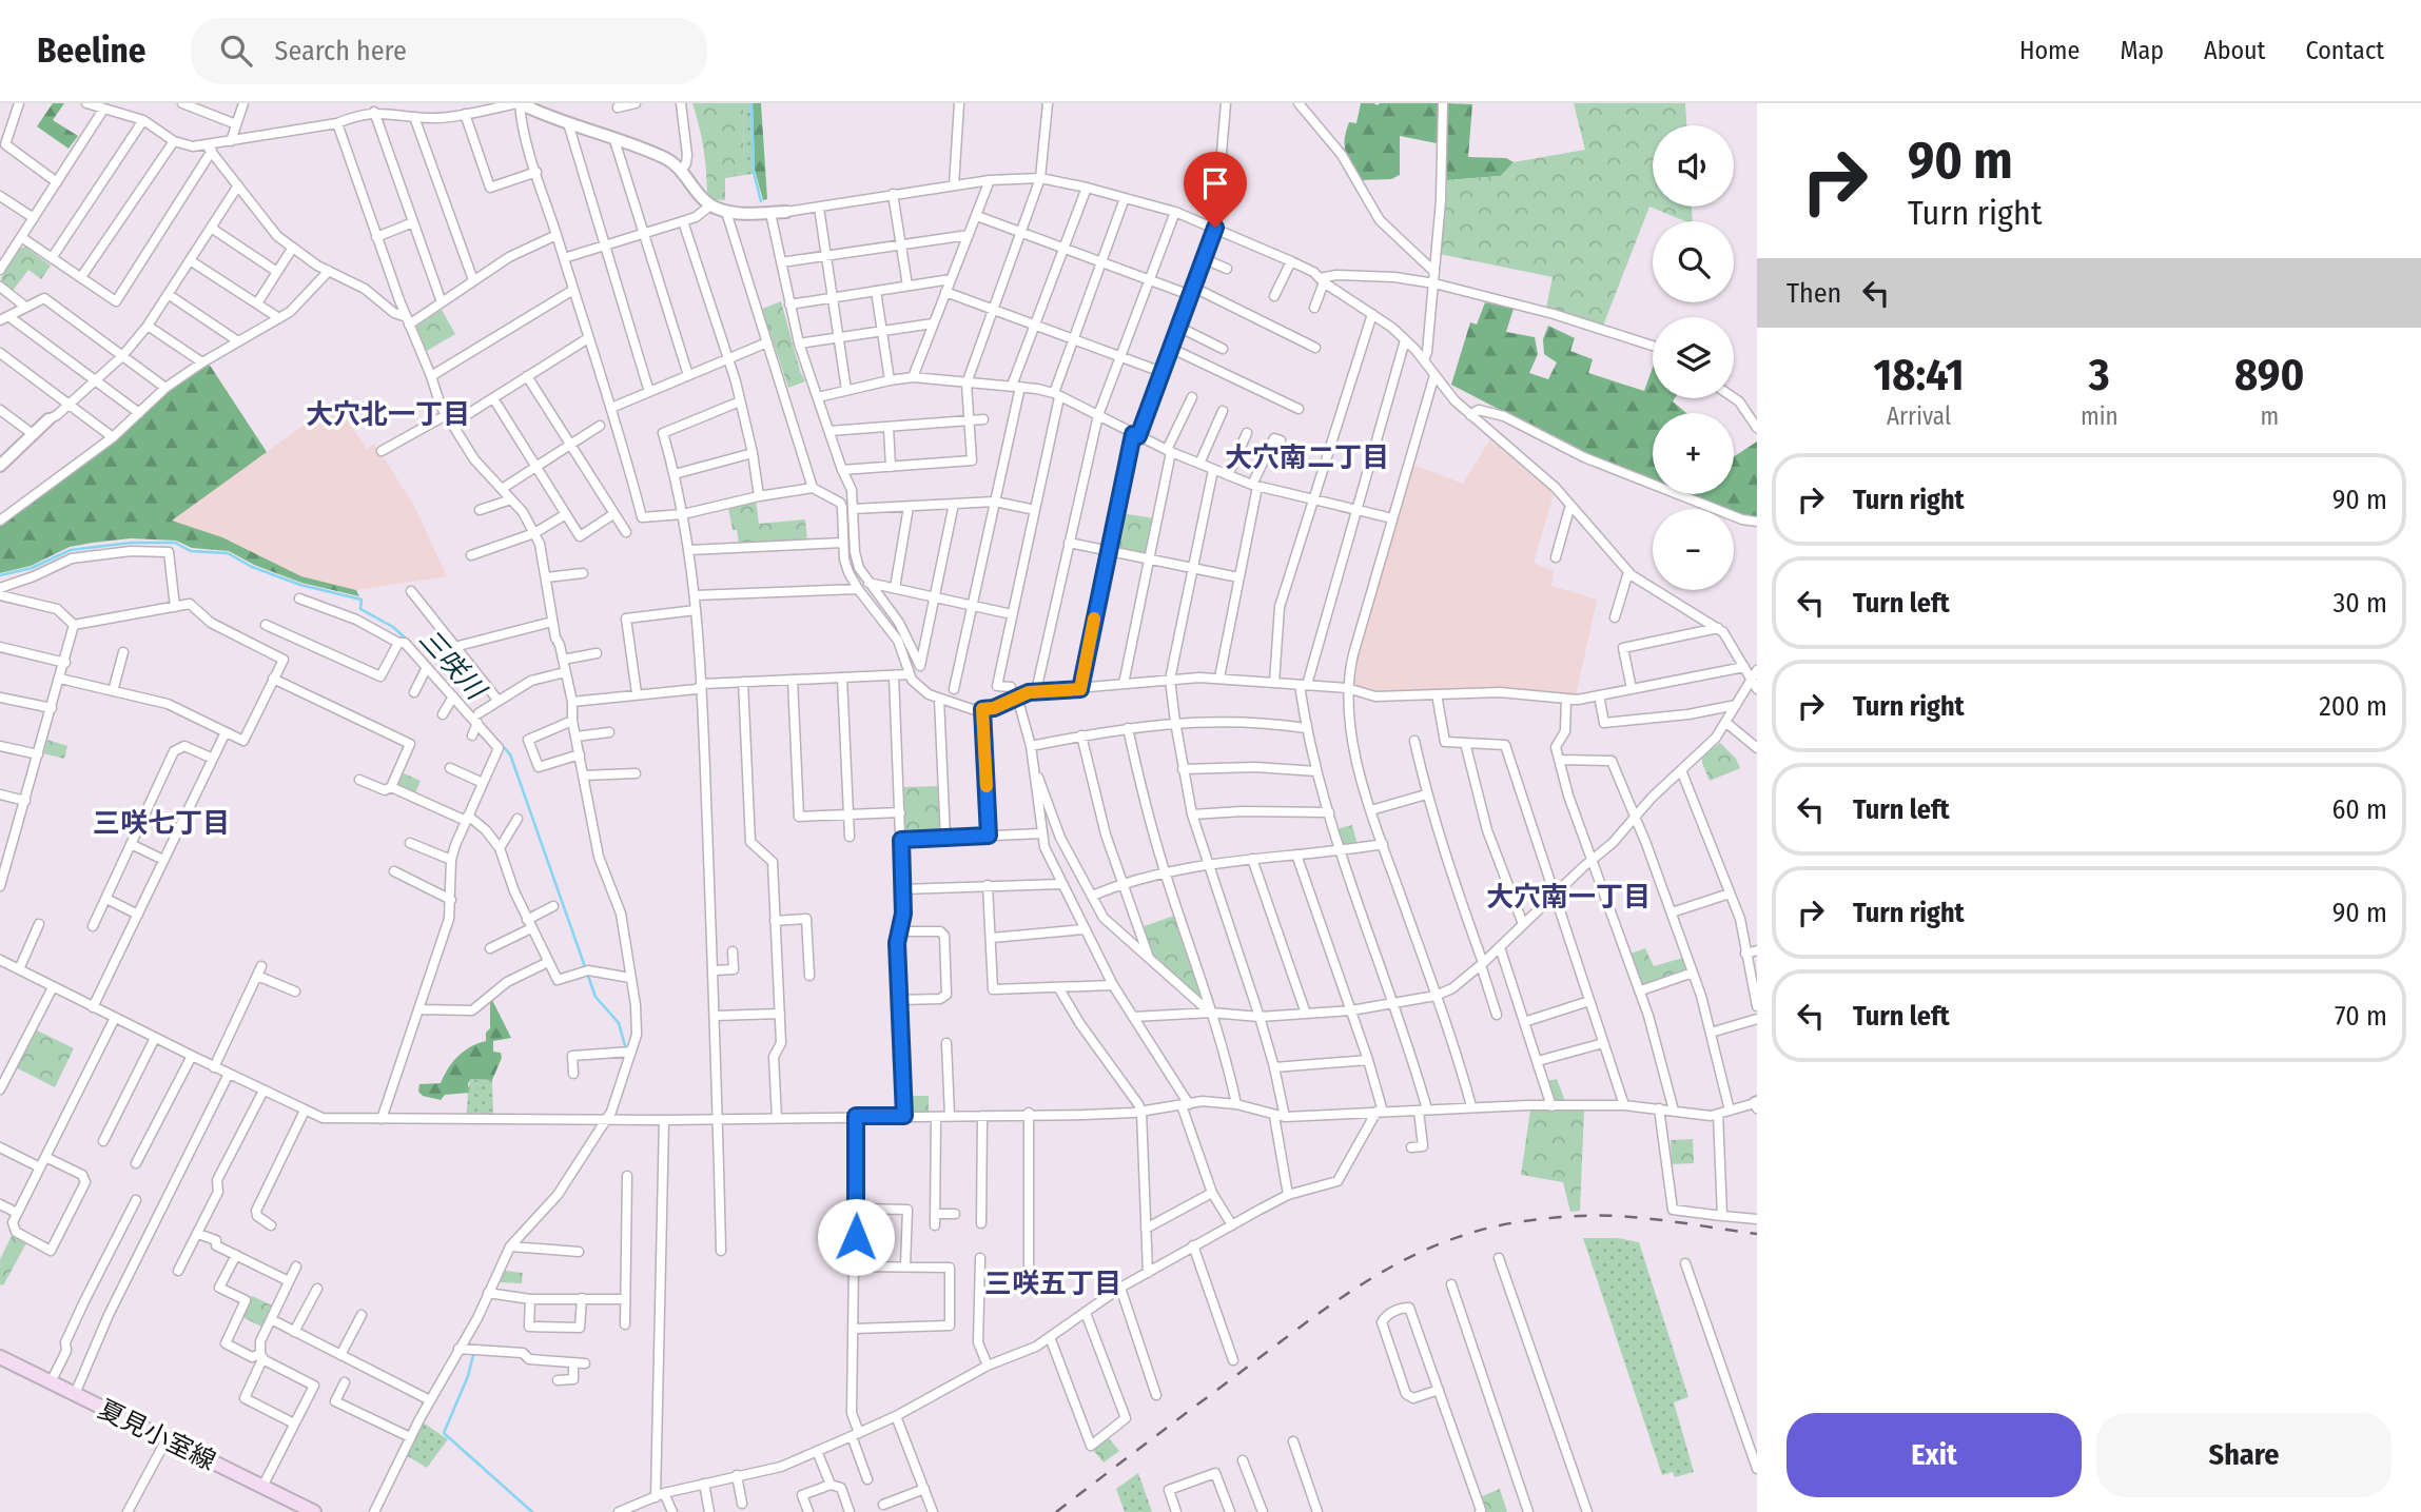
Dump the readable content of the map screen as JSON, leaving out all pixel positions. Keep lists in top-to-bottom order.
{
  "streets": {
    "main road": ["夏見小室線"]
  },
  "districts": [
    "大穴北一丁目",
    "大穴南二丁目",
    "三咲七丁目",
    "大穴南一丁目",
    "三咲五丁目"
  ],
  "water": ["三咲川"],
  "page": {
    "header": "Beeline",
    "search": "Search here",
    "nav": [
      "Home",
      "Map",
      "About",
      "Contact"
    ],
    "turn": ["90 m", "Turn right"],
    "map_buttons": ["+", "−"],
    "then": "Then",
    "eta": [
      "18:41",
      "Arrival",
      "3",
      "min",
      "890",
      "m"
    ],
    "list": [
      {
        "name": "Turn right",
        "value": "90 m"
      },
      {
        "name": "Turn left",
        "value": "30 m"
      },
      {
        "name": "Turn right",
        "value": "200 m"
      },
      {
        "name": "Turn left",
        "value": "60 m"
      },
      {
        "name": "Turn right",
        "value": "90 m"
      },
      {
        "name": "Turn left",
        "value": "70 m"
      }
    ],
    "buttons": ["Exit", "Share"]
  }
}
